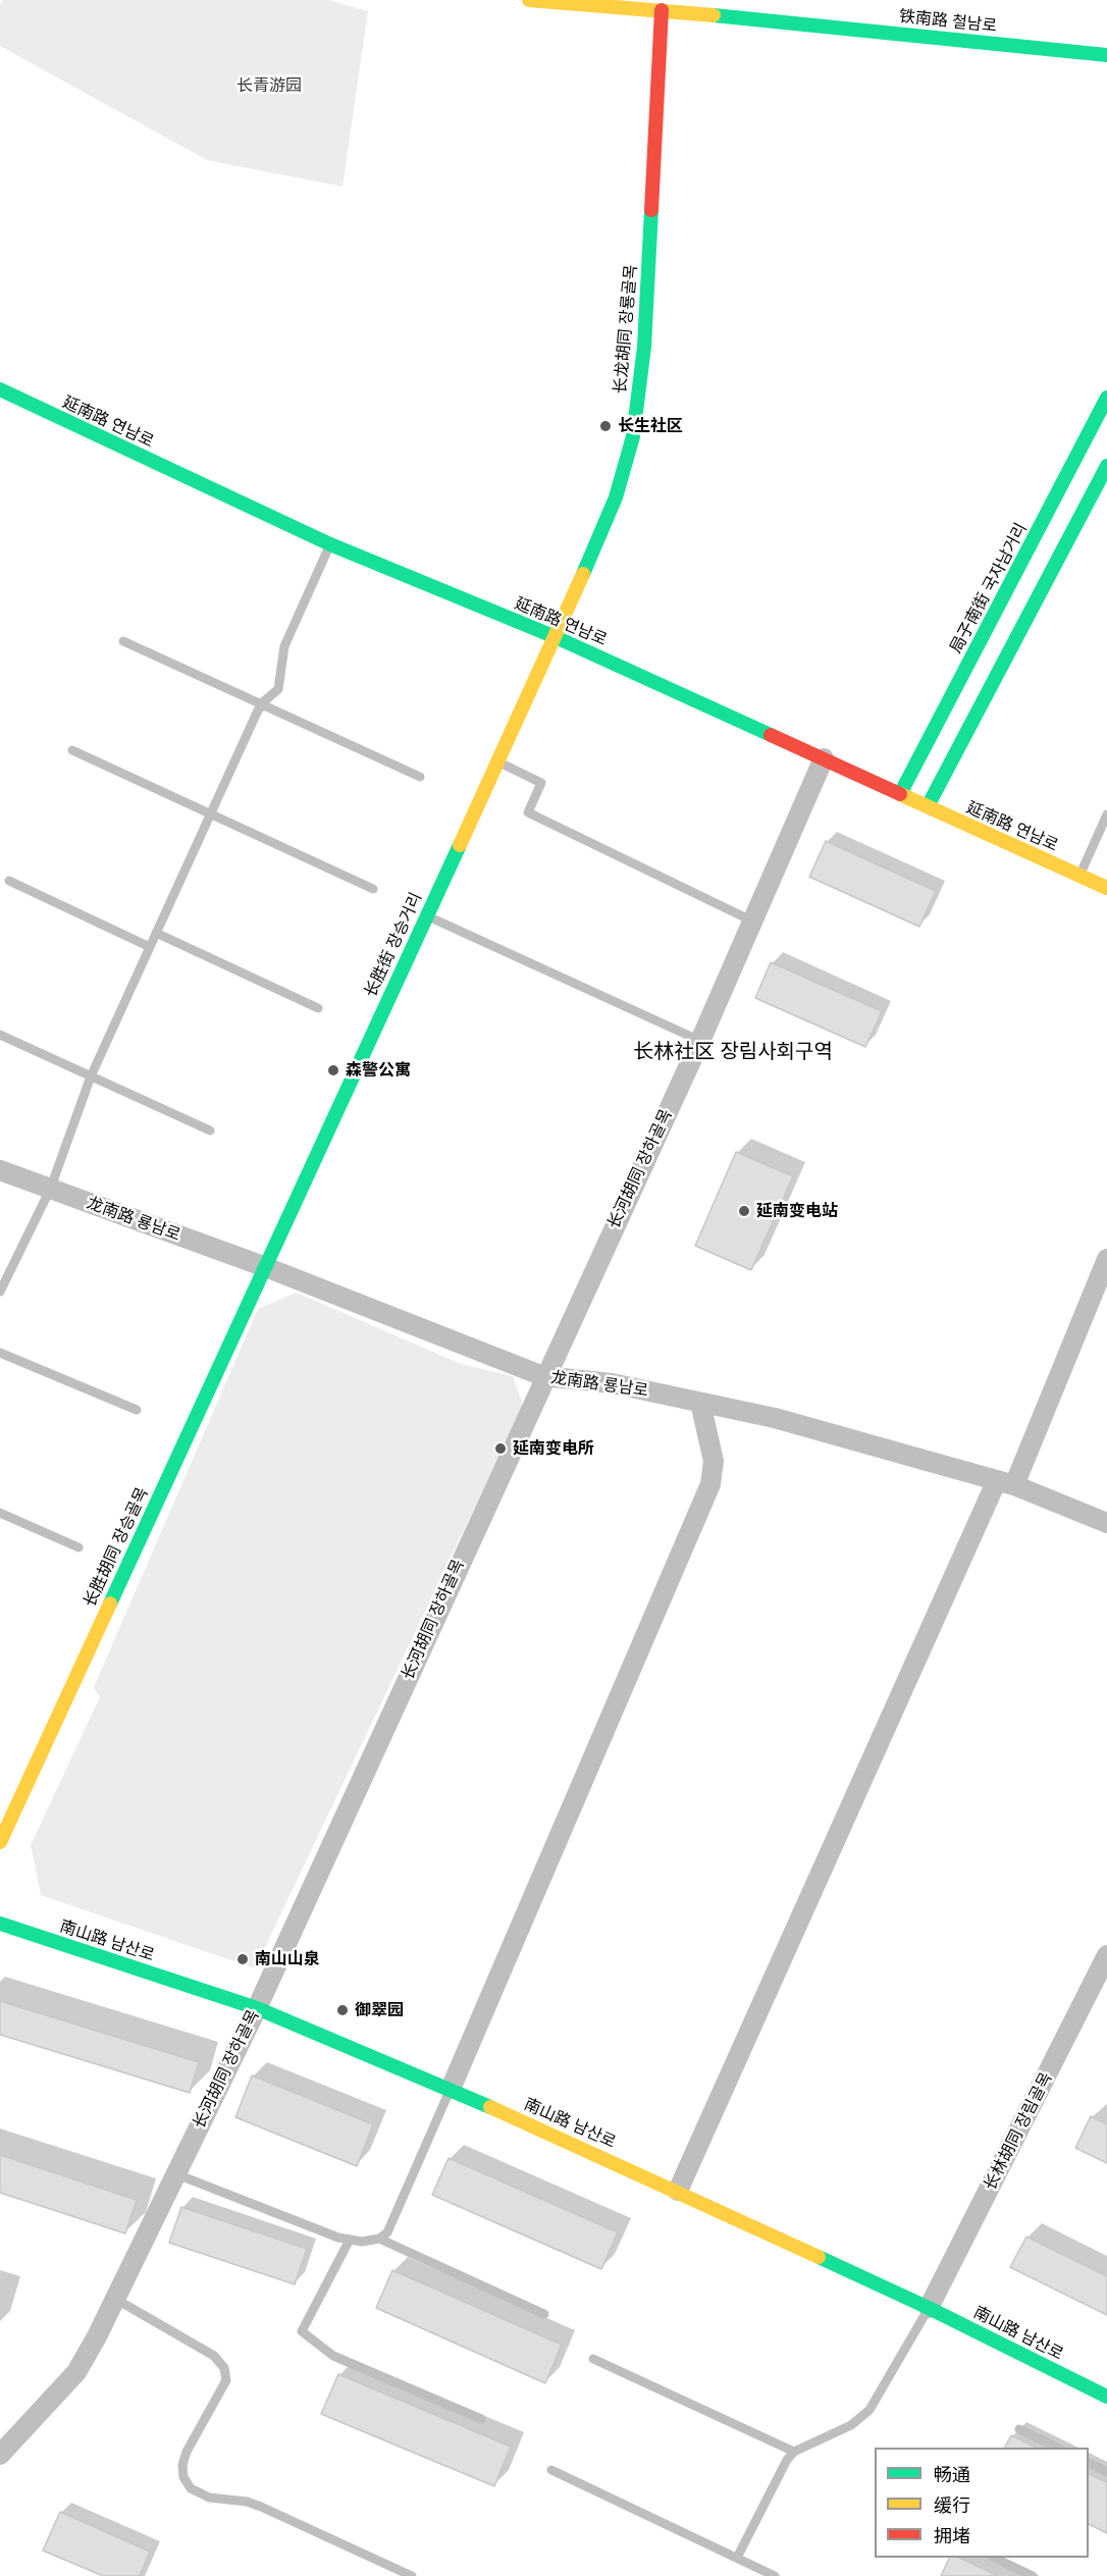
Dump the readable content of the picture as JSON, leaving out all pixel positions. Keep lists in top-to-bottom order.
{
  "streets": {
    "street": [
      "铁南路 철남로",
      "长龙胡同 장룡골목",
      "延南路 연남로",
      "局子南街 국자남거리",
      "长胜街 장승거리",
      "长河胡同 장하골목",
      "龙南路 룡남로",
      "长胜胡同 장승골목",
      "南山路 남산로",
      "长林胡同 장림골목"
    ]
  },
  "crossings": [
    ["铁南路 철남로", "长龙胡同 장룡골목"],
    ["长龙胡同 장룡골목", "延南路 연남로"],
    ["长龙胡同 장룡골목", "长胜街 장승거리"],
    ["延南路 연남로", "局子南街 국자남거리"],
    ["延南路 연남로", "长胜街 장승거리"],
    ["延南路 연남로", "长河胡同 장하골목"],
    ["长胜街 장승거리", "龙南路 룡남로"],
    ["长胜街 장승거리", "长胜胡同 장승골목"],
    ["长河胡同 장하골목", "龙南路 룡남로"],
    ["长河胡同 장하골목", "南山路 남산로"],
    ["龙南路 룡남로", "长胜胡同 장승골목"],
    ["南山路 남산로", "长林胡同 장림골목"]
  ],
  "districts": ["长林社区 장림사회구역"],
  "parks": ["长青游园"],
  "places": [
    "长生社区",
    "森警公寓",
    "延南变电站",
    "延南变电所",
    "南山山泉",
    "御翠园"
  ],
  "legend": ["畅通", "缓行", "拥堵"]
}
